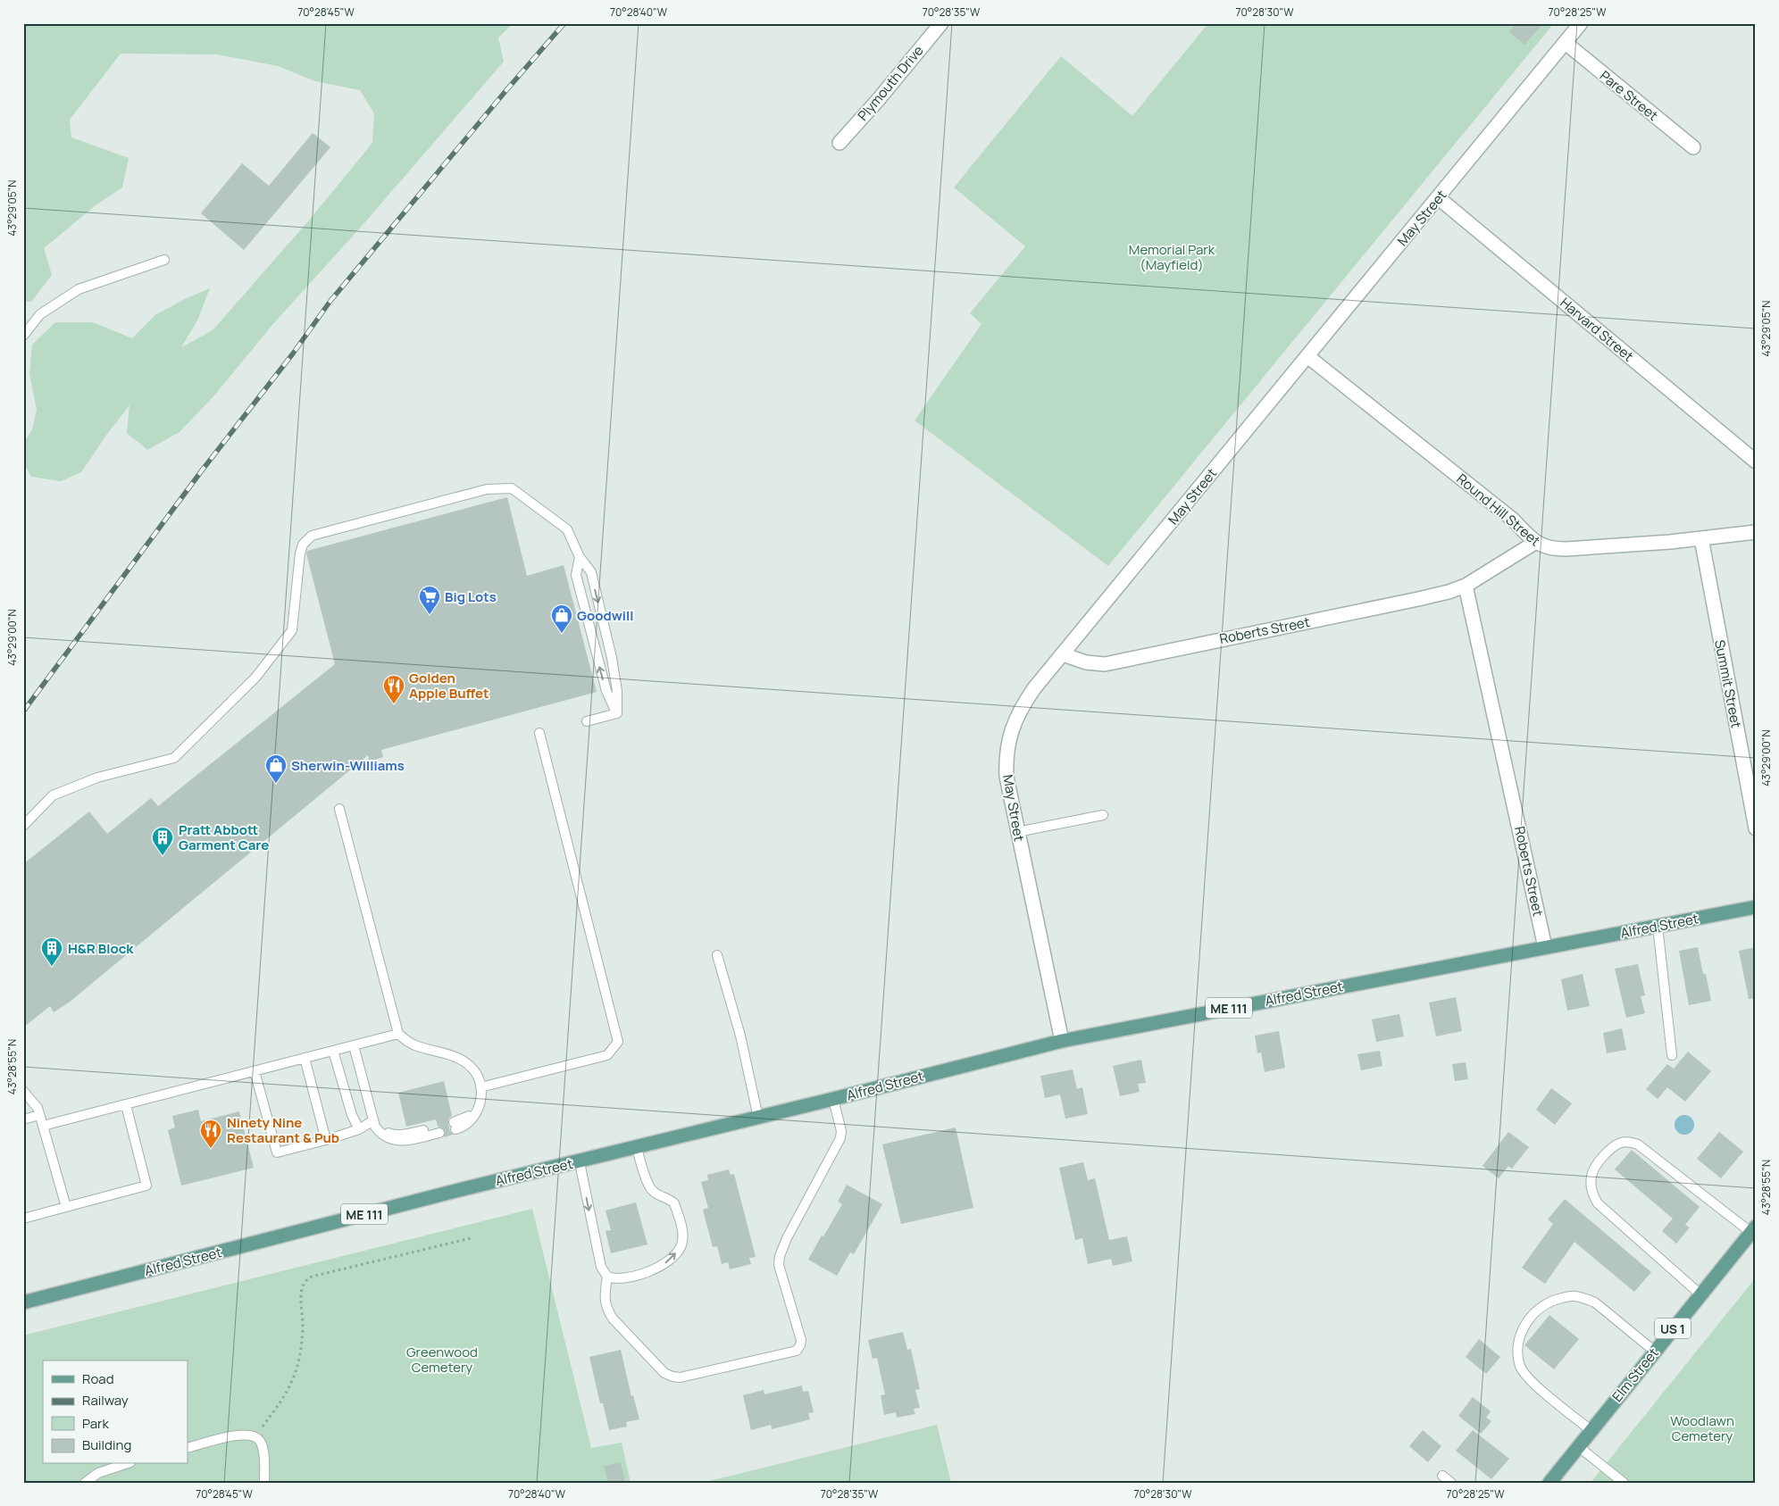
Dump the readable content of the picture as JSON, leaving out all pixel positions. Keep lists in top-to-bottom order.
{
  "streets": {
    "main road": [
      "Alfred Street",
      "ME 111",
      "US 1",
      "Elm Street"
    ],
    "street": [
      "Plymouth Drive",
      "Pare Street",
      "May Street",
      "Harvard Street",
      "Round Hill Street",
      "Roberts Street",
      "Summit Street"
    ]
  },
  "crossings": [
    ["Pare Street", "May Street"],
    ["May Street", "Harvard Street"],
    ["May Street", "Round Hill Street"],
    ["May Street", "Roberts Street"],
    ["May Street", "Alfred Street"],
    ["Round Hill Street", "Roberts Street"],
    ["Round Hill Street", "Summit Street"],
    ["Roberts Street", "Alfred Street"]
  ],
  "parks": ["Memorial Park (Mayfield)", "Greenwood Cemetery", "Woodlawn Cemetery"],
  "places": {
    "supermarket": ["Big Lots"],
    "shop": ["Goodwill", "Sherwin-Williams"],
    "restaurant": ["Golden Apple Buffet", "Ninety Nine Restaurant & Pub"],
    "building": ["Pratt Abbott Garment Care", "H&R Block"]
  },
  "legend": [
    "Road",
    "Railway",
    "Park",
    "Building"
  ],
  "coordinates": [
    "70°28'45\"W",
    "70°28'40\"W",
    "70°28'35\"W",
    "70°28'30\"W",
    "70°28'25\"W",
    "43°29'05\"N",
    "43°29'00\"N",
    "43°28'55\"N"
  ]
}
